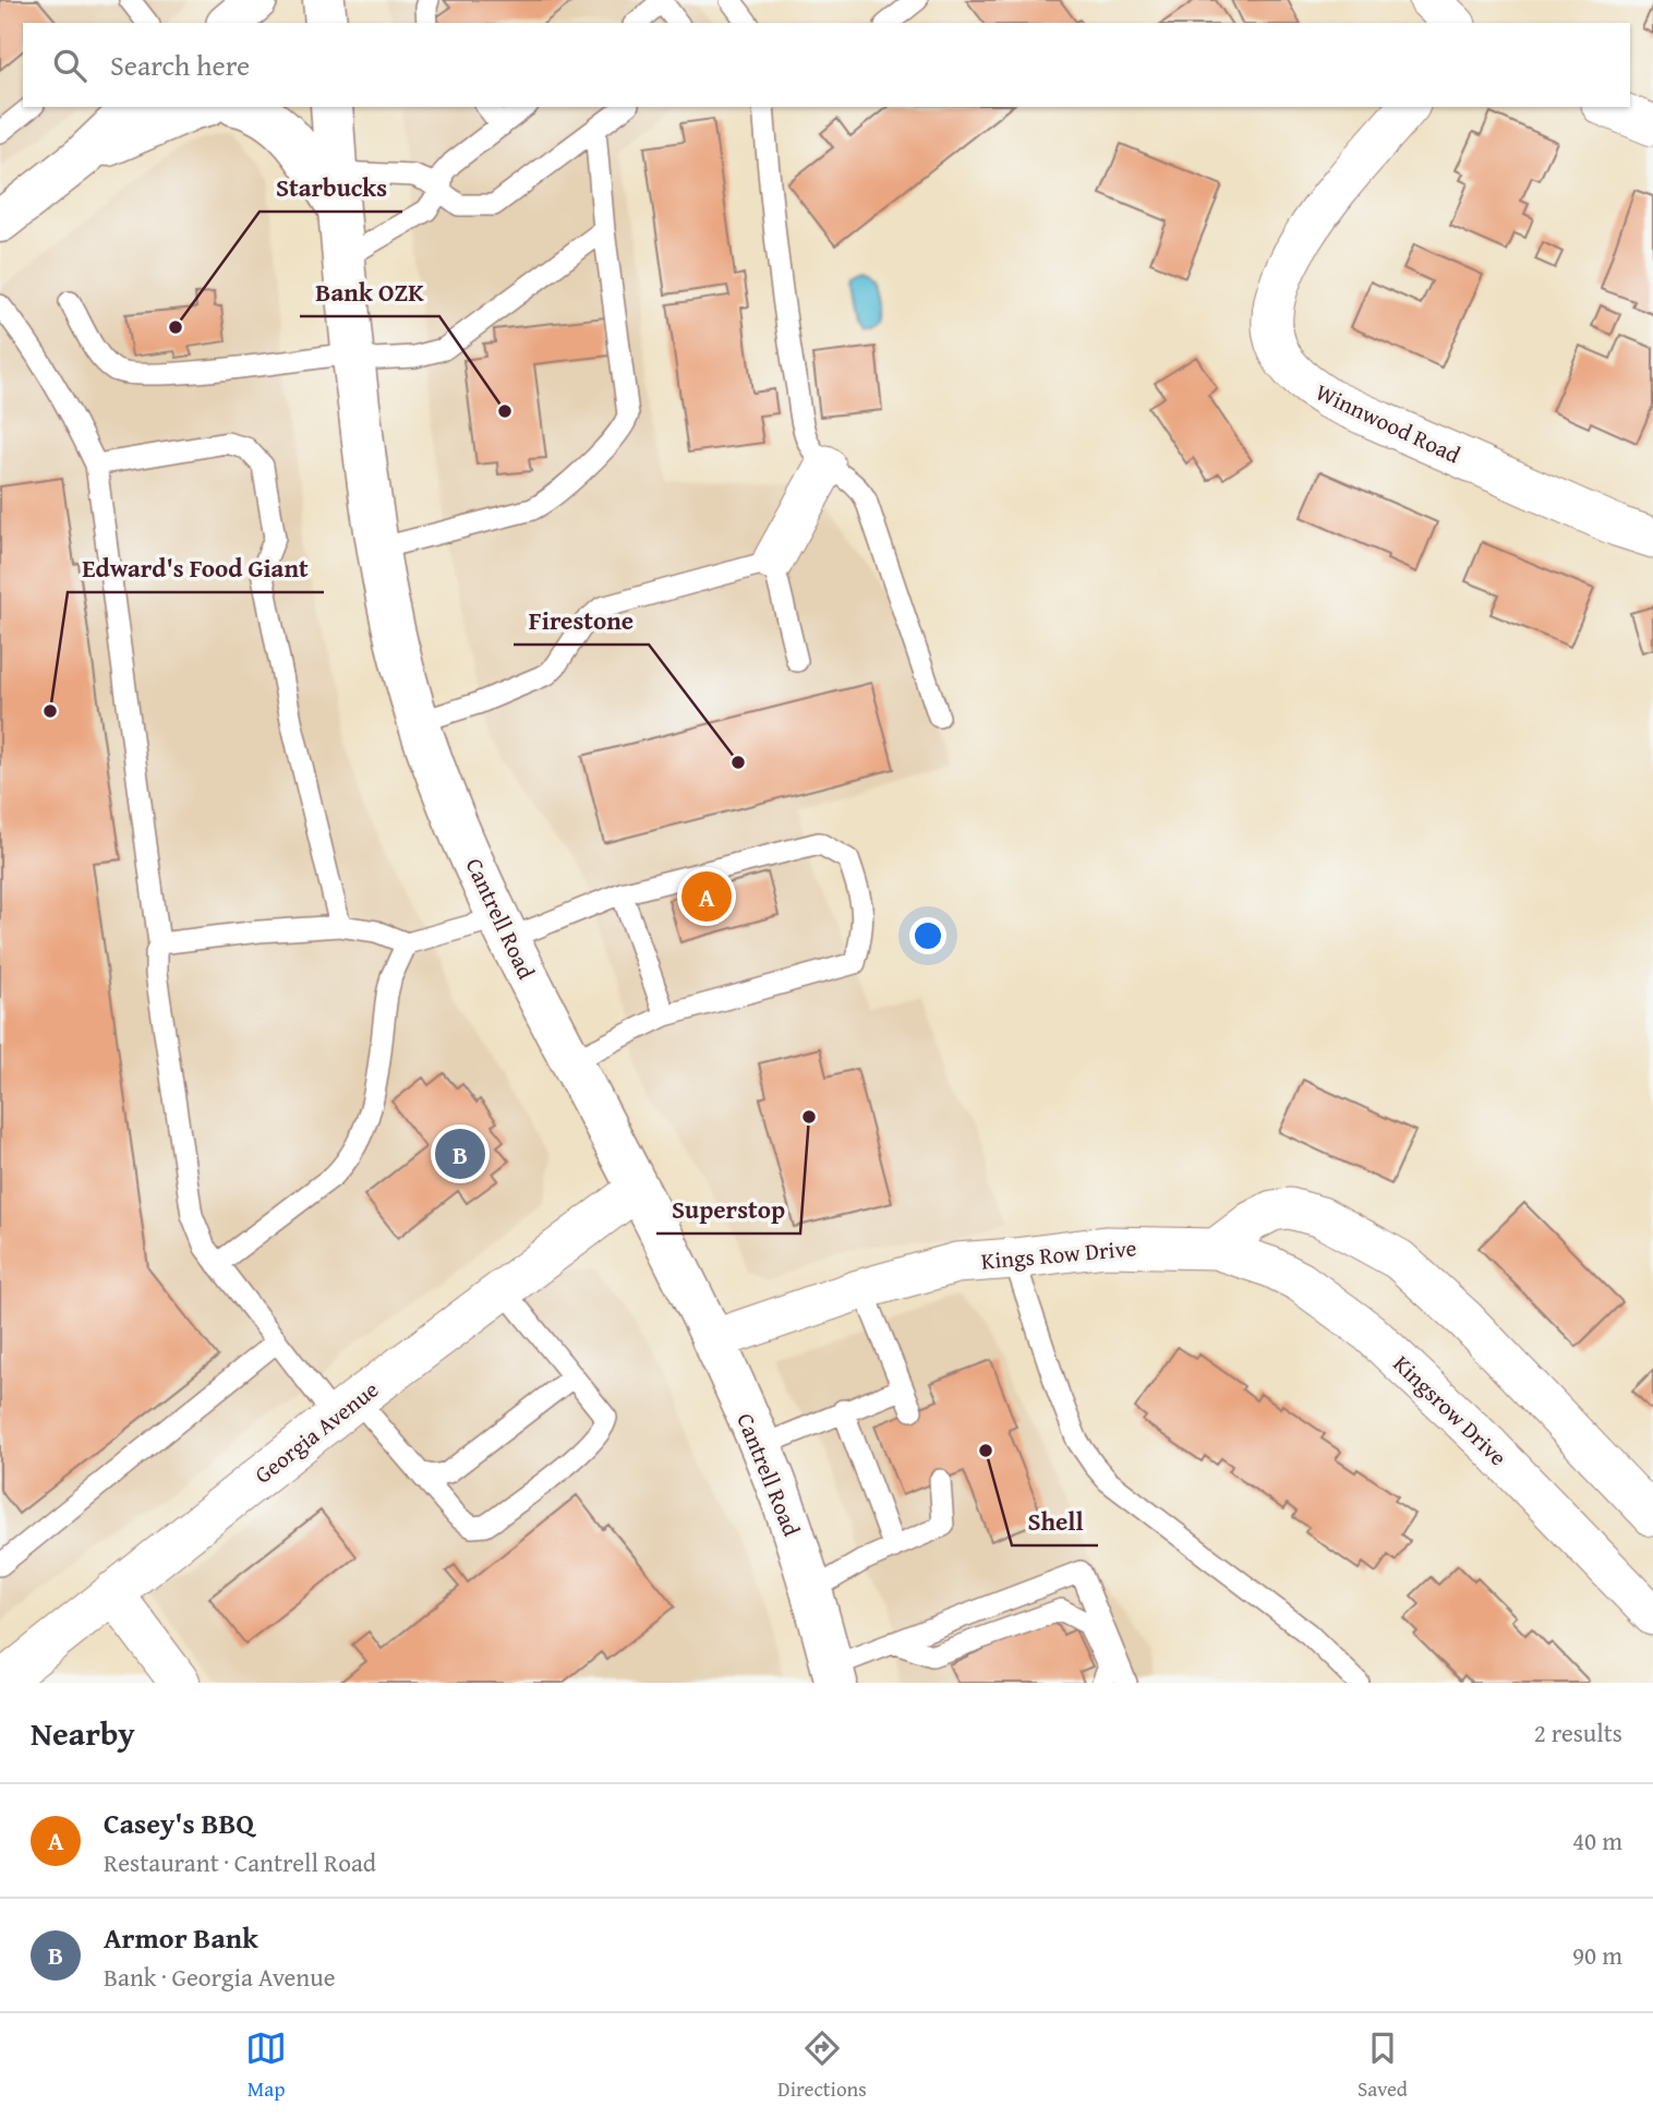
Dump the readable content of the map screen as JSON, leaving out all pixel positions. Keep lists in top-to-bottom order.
{
  "streets": {
    "main road": ["Cantrell Road"],
    "street": [
      "Winnwood Road",
      "Kings Row Drive",
      "Kingsrow Drive",
      "Georgia Avenue"
    ]
  },
  "crossings": [
    ["Cantrell Road", "Kings Row Drive"],
    ["Cantrell Road", "Georgia Avenue"],
    ["Kings Row Drive", "Kingsrow Drive"]
  ],
  "places": [
    "Starbucks",
    "Bank OZK",
    "Edward's Food Giant",
    "Firestone",
    "Superstop",
    "Shell"
  ],
  "page": {
    "search": "Search here",
    "pins": ["A", "B"],
    "heading": ["Nearby", "2 results"],
    "list": [
      {
        "mark": "A",
        "name": "Casey's BBQ",
        "note": "Restaurant · Cantrell Road",
        "value": "40 m"
      },
      {
        "mark": "B",
        "name": "Armor Bank",
        "note": "Bank · Georgia Avenue",
        "value": "90 m"
      }
    ],
    "nav": ["Map", "Directions", "Saved"]
  }
}
